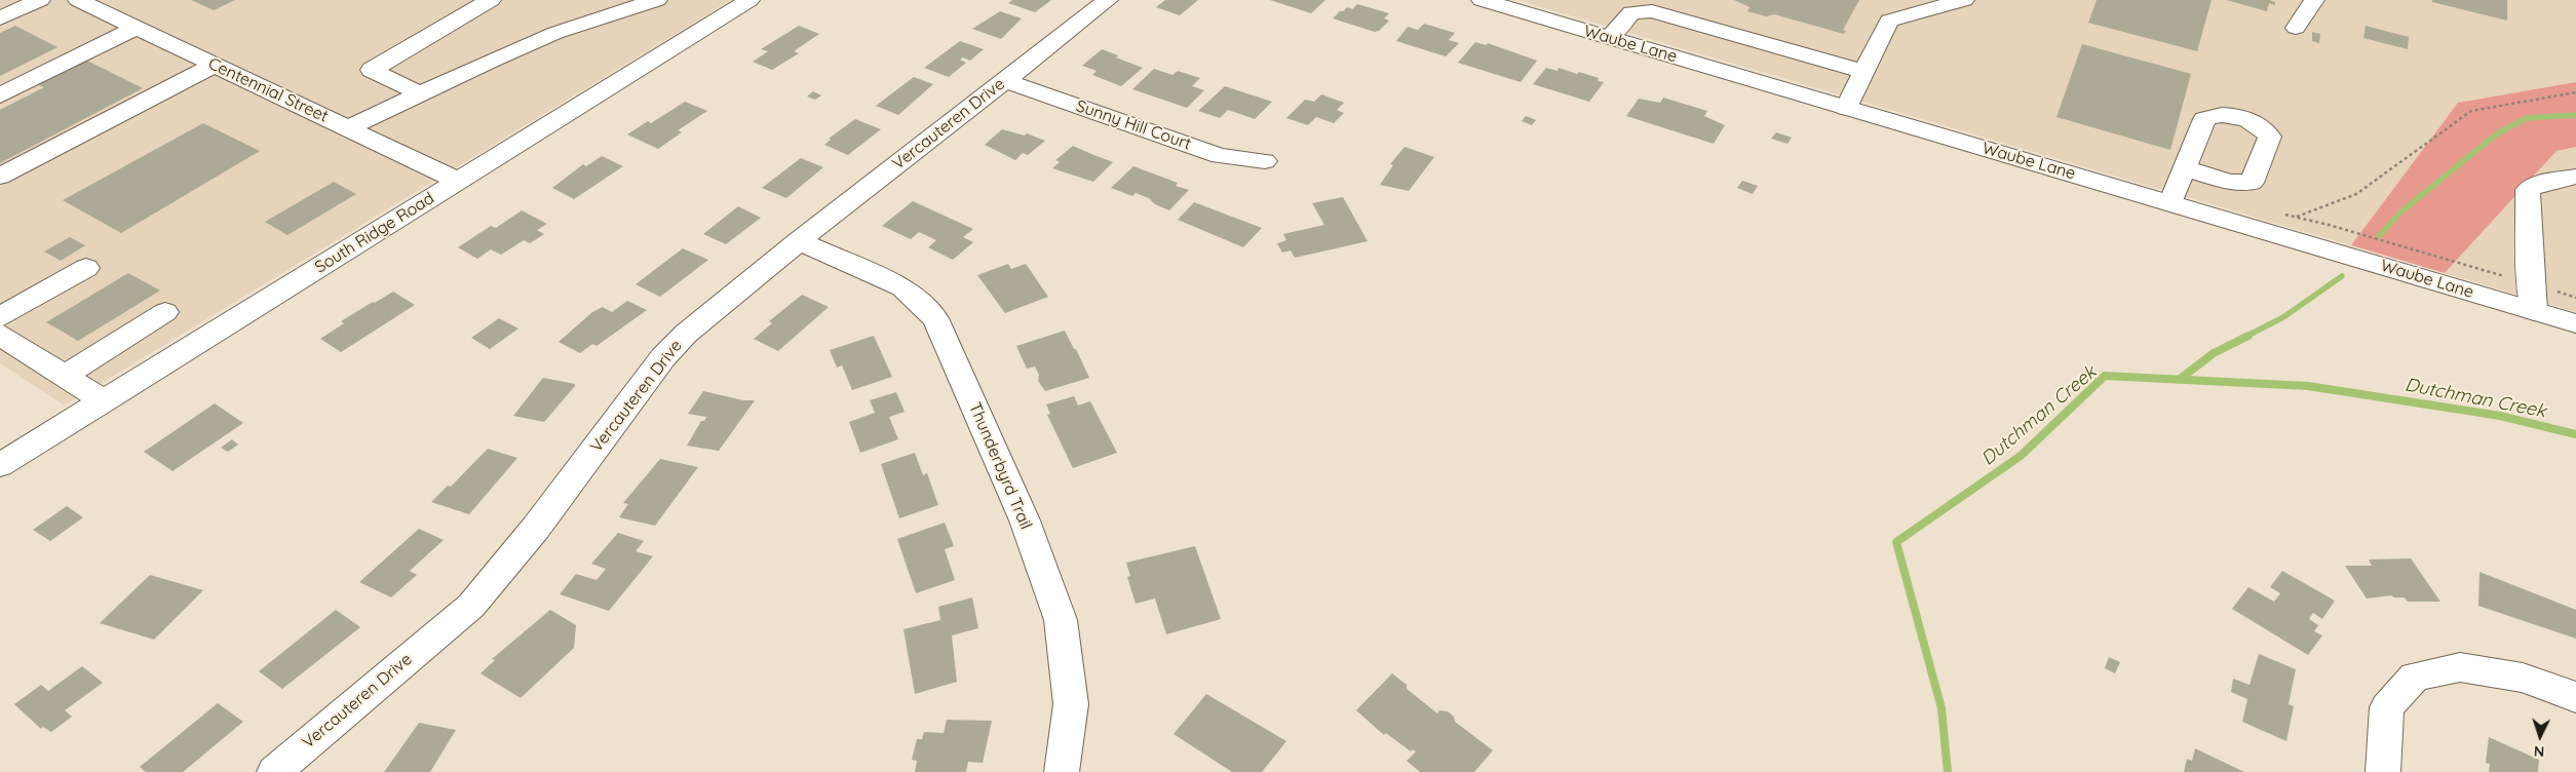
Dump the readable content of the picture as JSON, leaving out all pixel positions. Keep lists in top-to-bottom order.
{
  "streets": {
    "street": [
      "Waube Lane",
      "Centennial Street",
      "Vercauteren Drive",
      "Sunny Hill Court",
      "South Ridge Road",
      "Thunderbyrd Trail"
    ]
  },
  "crossings": [
    ["Centennial Street", "South Ridge Road"],
    ["Vercauteren Drive", "Sunny Hill Court"],
    ["Vercauteren Drive", "Thunderbyrd Trail"]
  ],
  "water": ["Dutchman Creek"],
  "north": "bottom"
}
